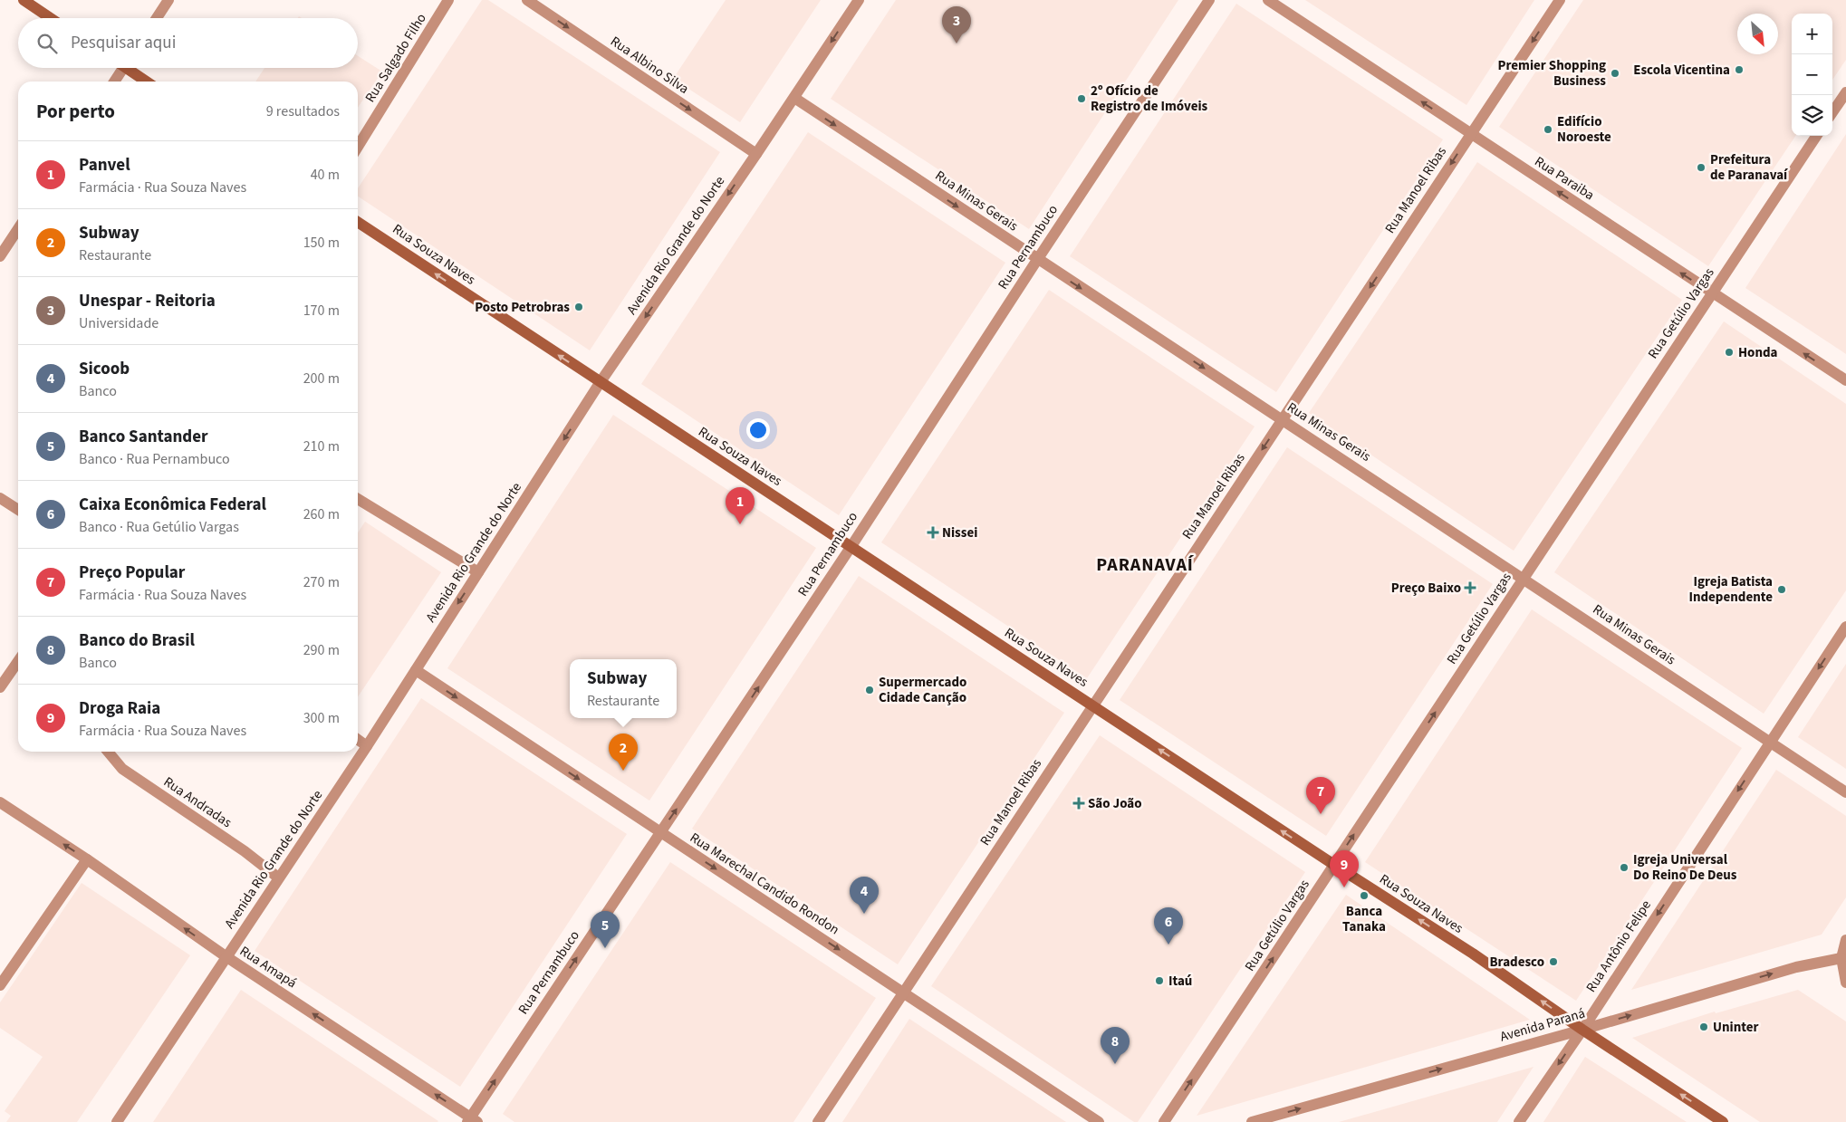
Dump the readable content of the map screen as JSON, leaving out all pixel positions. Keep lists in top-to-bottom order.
{
  "streets": {
    "main road": ["Rua Souza Naves"],
    "street": [
      "Rua Salgado Filho",
      "Rua Albino Silva",
      "Rua Paraiba",
      "Rua Manoel Ribas",
      "Rua Minas Gerais",
      "Avenida Rio Grande do Norte",
      "Rua Pernambuco",
      "Rua Getúlio Vargas",
      "Rua Andradas",
      "Rua Marechal Candido Rondon",
      "Rua Antônio Felipe",
      "Rua Amapá",
      "Avenida Paraná"
    ]
  },
  "crossings": [
    ["Rua Albino Silva", "Avenida Rio Grande do Norte"],
    ["Rua Paraiba", "Rua Manoel Ribas"],
    ["Rua Paraiba", "Rua Getúlio Vargas"],
    ["Rua Manoel Ribas", "Rua Minas Gerais"],
    ["Rua Manoel Ribas", "Rua Souza Naves"],
    ["Rua Manoel Ribas", "Rua Marechal Candido Rondon"],
    ["Rua Minas Gerais", "Avenida Rio Grande do Norte"],
    ["Rua Minas Gerais", "Rua Pernambuco"],
    ["Rua Minas Gerais", "Rua Getúlio Vargas"],
    ["Rua Minas Gerais", "Rua Antônio Felipe"],
    ["Avenida Rio Grande do Norte", "Rua Souza Naves"],
    ["Avenida Rio Grande do Norte", "Rua Andradas"],
    ["Avenida Rio Grande do Norte", "Rua Marechal Candido Rondon"],
    ["Avenida Rio Grande do Norte", "Rua Amapá"],
    ["Rua Pernambuco", "Rua Souza Naves"],
    ["Rua Pernambuco", "Rua Marechal Candido Rondon"],
    ["Rua Pernambuco", "Rua Amapá"],
    ["Rua Souza Naves", "Rua Getúlio Vargas"],
    ["Rua Souza Naves", "Rua Antônio Felipe"],
    ["Rua Souza Naves", "Avenida Paraná"],
    ["Rua Antônio Felipe", "Avenida Paraná"]
  ],
  "one_way": [
    "Rua Albino Silva",
    "Rua Paraiba",
    "Rua Manoel Ribas",
    "Rua Minas Gerais",
    "Avenida Rio Grande do Norte",
    "Rua Pernambuco",
    "Rua Souza Naves",
    "Rua Getúlio Vargas",
    "Rua Marechal Candido Rondon",
    "Rua Antônio Felipe",
    "Rua Amapá",
    "Avenida Paraná"
  ],
  "districts": ["PARANAVAÍ"],
  "places": {
    "other": [
      "Escola Vicentina",
      "Premier Shopping Business",
      "2º Ofício de Registro de Imóveis",
      "Edifício Noroeste",
      "Prefeitura de Paranavaí",
      "Posto Petrobras",
      "Honda",
      "Igreja Batista Independente",
      "Supermercado Cidade Canção",
      "Igreja Universal Do Reino De Deus",
      "Banca Tanaka",
      "Bradesco",
      "Itaú",
      "Uninter"
    ],
    "health": ["Nissei", "Preço Baixo", "São João"]
  },
  "north": "bottom right",
  "page": {
    "pins": [
      "3",
      "1",
      "2",
      "7",
      "9",
      "4",
      "6",
      "5",
      "8"
    ],
    "map_buttons": ["+", "−"],
    "search": "Pesquisar aqui",
    "heading": ["Por perto", "9 resultados"],
    "list": [
      {
        "mark": "1",
        "name": "Panvel",
        "note": "Farmácia · Rua Souza Naves",
        "value": "40 m"
      },
      {
        "mark": "2",
        "name": "Subway",
        "note": "Restaurante",
        "value": "150 m"
      },
      {
        "mark": "3",
        "name": "Unespar - Reitoria",
        "note": "Universidade",
        "value": "170 m"
      },
      {
        "mark": "4",
        "name": "Sicoob",
        "note": "Banco",
        "value": "200 m"
      },
      {
        "mark": "5",
        "name": "Banco Santander",
        "note": "Banco · Rua Pernambuco",
        "value": "210 m"
      },
      {
        "mark": "6",
        "name": "Caixa Econômica Federal",
        "note": "Banco · Rua Getúlio Vargas",
        "value": "260 m"
      },
      {
        "mark": "7",
        "name": "Preço Popular",
        "note": "Farmácia · Rua Souza Naves",
        "value": "270 m"
      },
      {
        "mark": "8",
        "name": "Banco do Brasil",
        "note": "Banco",
        "value": "290 m"
      },
      {
        "mark": "9",
        "name": "Droga Raia",
        "note": "Farmácia · Rua Souza Naves",
        "value": "300 m"
      }
    ],
    "popup": ["Subway", "Restaurante"]
  }
}
